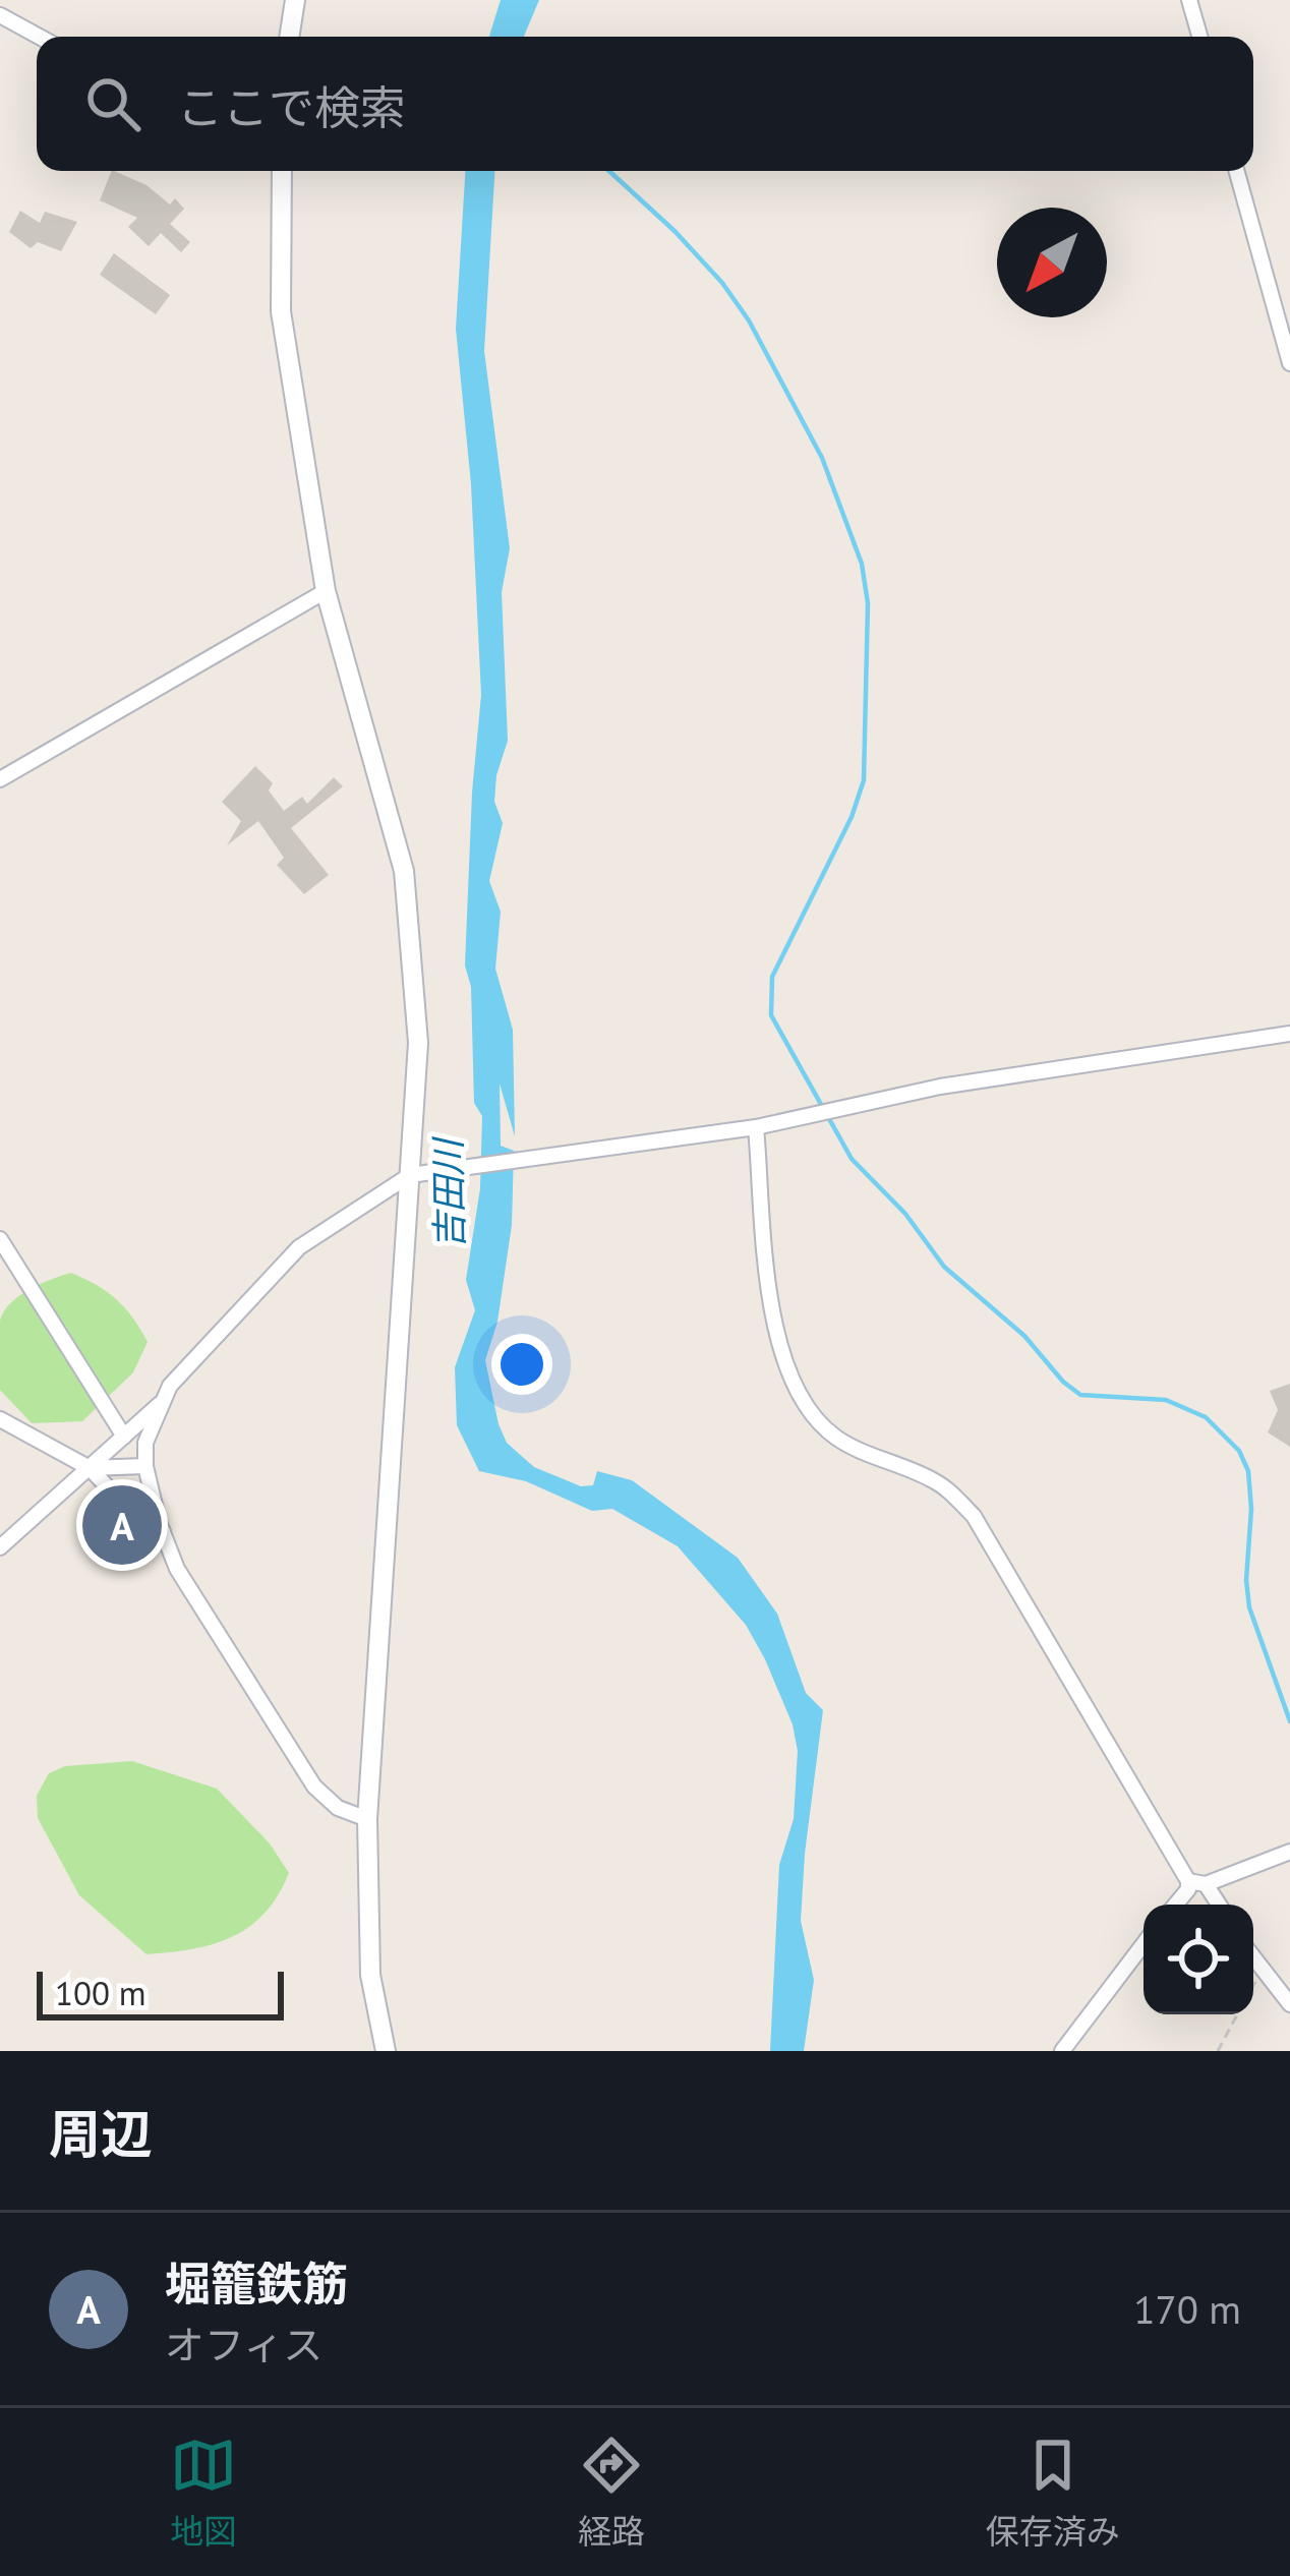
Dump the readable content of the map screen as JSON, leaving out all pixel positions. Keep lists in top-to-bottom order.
{
  "water": ["吉田川"],
  "scale_bar": "100 m",
  "north": "bottom left",
  "page": {
    "search": "ここで検索",
    "pins": "A",
    "scale": "100 m",
    "heading": "周辺",
    "list": [
      {
        "mark": "A",
        "name": "堀籠鉄筋",
        "note": "オフィス",
        "value": "170 m"
      }
    ],
    "nav": ["地図", "経路", "保存済み"]
  }
}
